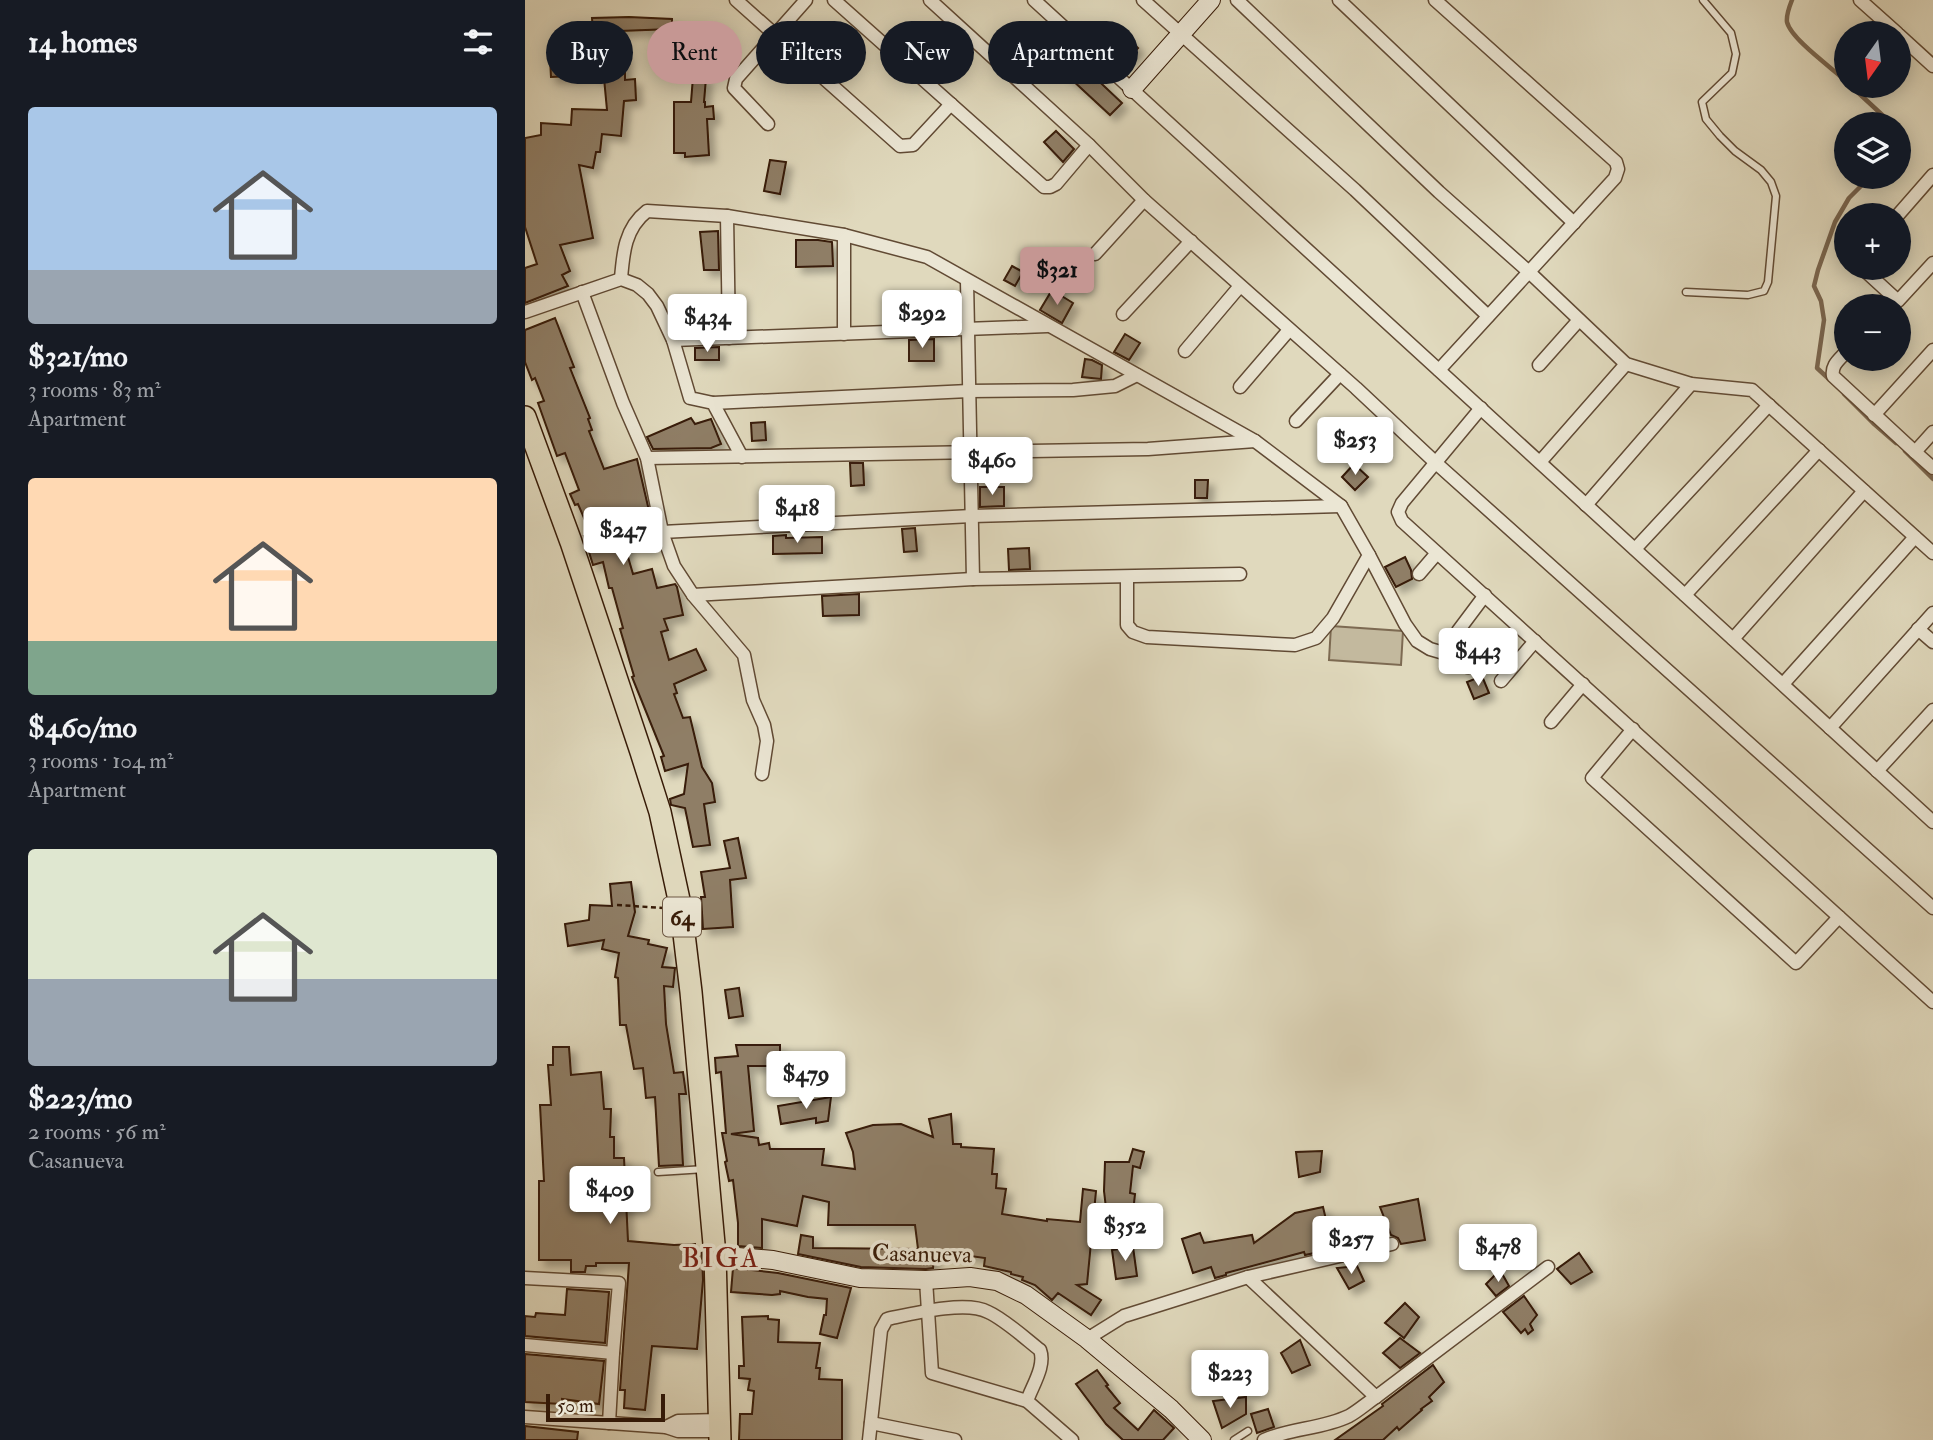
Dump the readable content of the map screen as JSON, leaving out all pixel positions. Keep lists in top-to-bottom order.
{
  "streets": {
    "main road": ["64"],
    "street": ["Casanueva"]
  },
  "crossings": [
    ["64", "Casanueva"]
  ],
  "districts": ["BIGA"],
  "scale_bar": "50 m",
  "north": "bottom",
  "page": {
    "heading": "14 homes",
    "map_buttons": ["+", "−"],
    "chip": [
      "Buy",
      "Rent",
      "Filters",
      "New",
      "Apartment"
    ],
    "list": [
      {
        "name": "$321/mo",
        "note": "3 rooms · 83 m² · Apartment"
      },
      {
        "name": "$460/mo",
        "note": "3 rooms · 104 m² · Apartment"
      },
      {
        "name": "$223/mo",
        "note": "2 rooms · 56 m² · Casanueva"
      }
    ],
    "price": [
      "$321",
      "$292",
      "$434",
      "$253",
      "$460",
      "$418",
      "$247",
      "$443",
      "$479",
      "$409",
      "$352",
      "$257",
      "$478",
      "$223"
    ],
    "scale": "50 m"
  }
}
